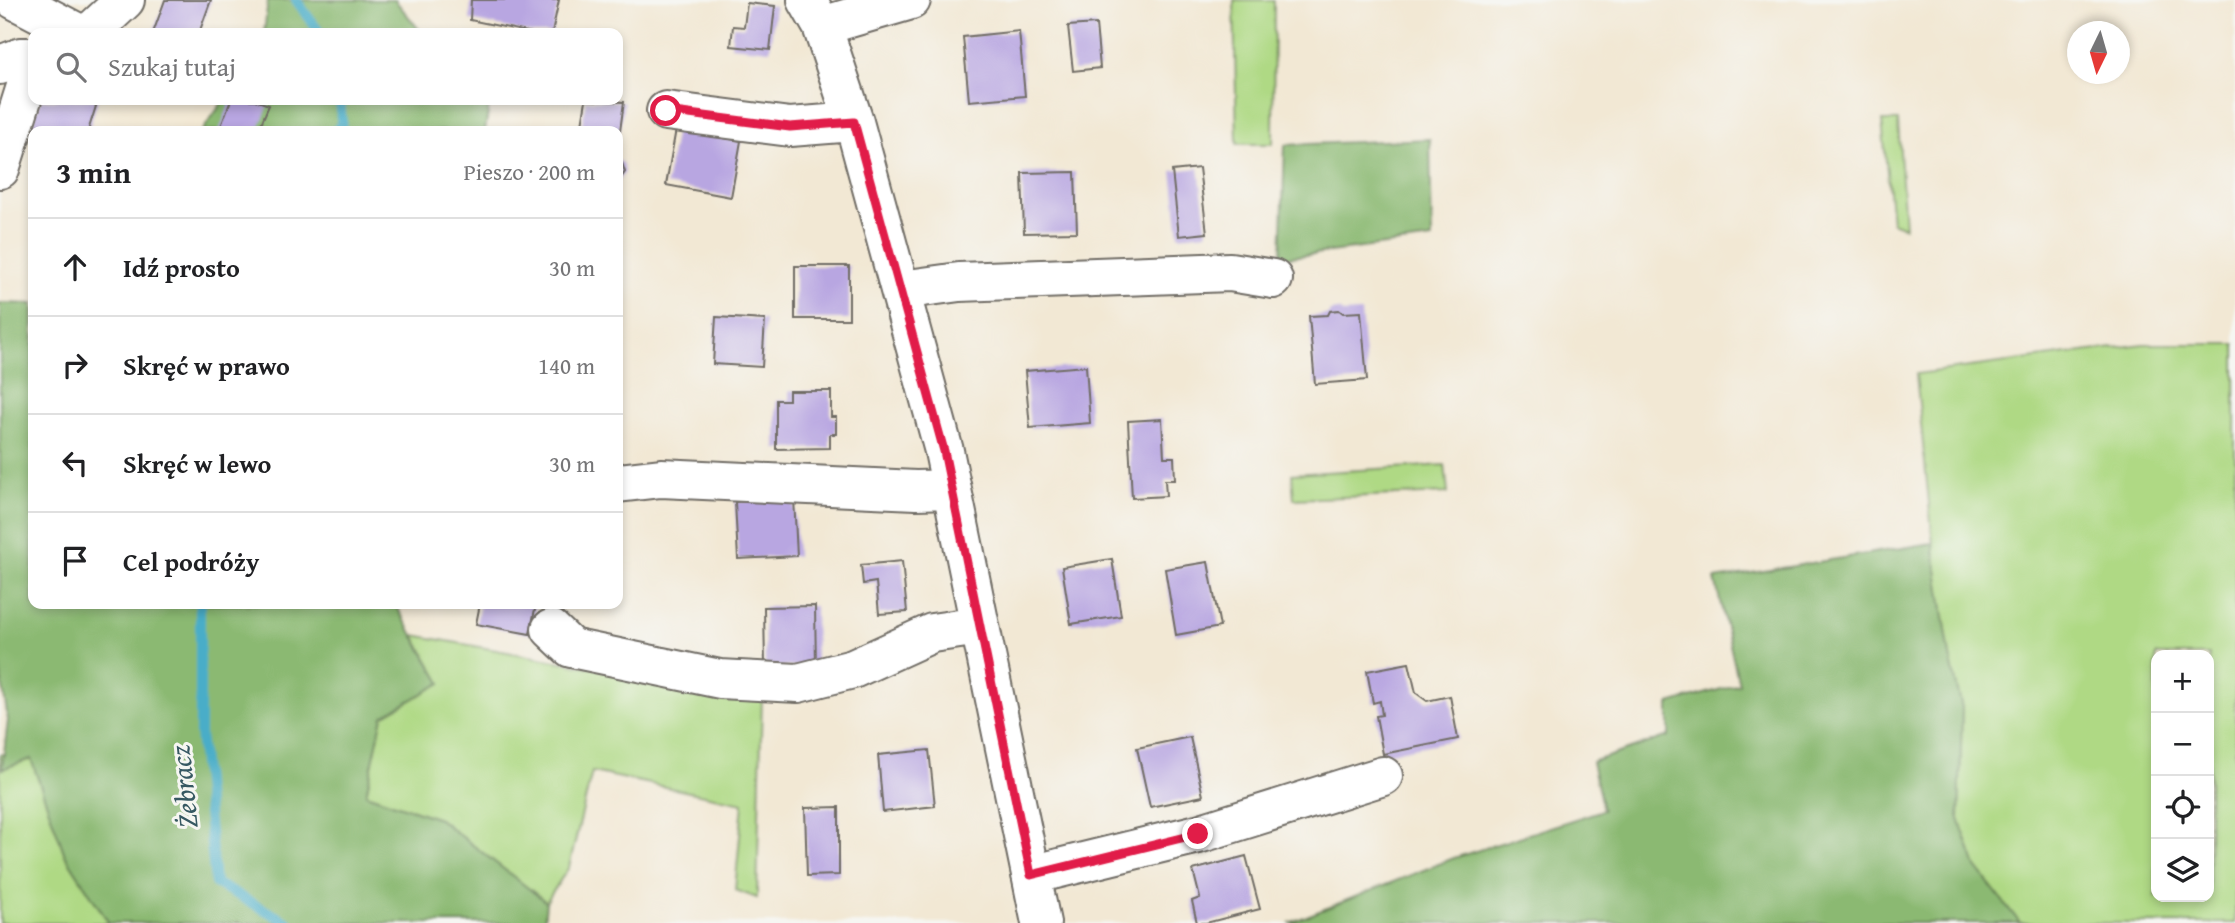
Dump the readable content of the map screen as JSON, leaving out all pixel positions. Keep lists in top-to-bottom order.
{
  "water": ["Żebracz"],
  "north": "bottom",
  "page": {
    "search": "Szukaj tutaj",
    "heading": ["3 min", "Pieszo · 200 m"],
    "list": [
      ["Idź prosto", "30 m"],
      ["Skręć w prawo", "140 m"],
      ["Skręć w lewo", "30 m"],
      "Cel podróży"
    ],
    "map_buttons": ["+", "−"]
  }
}
